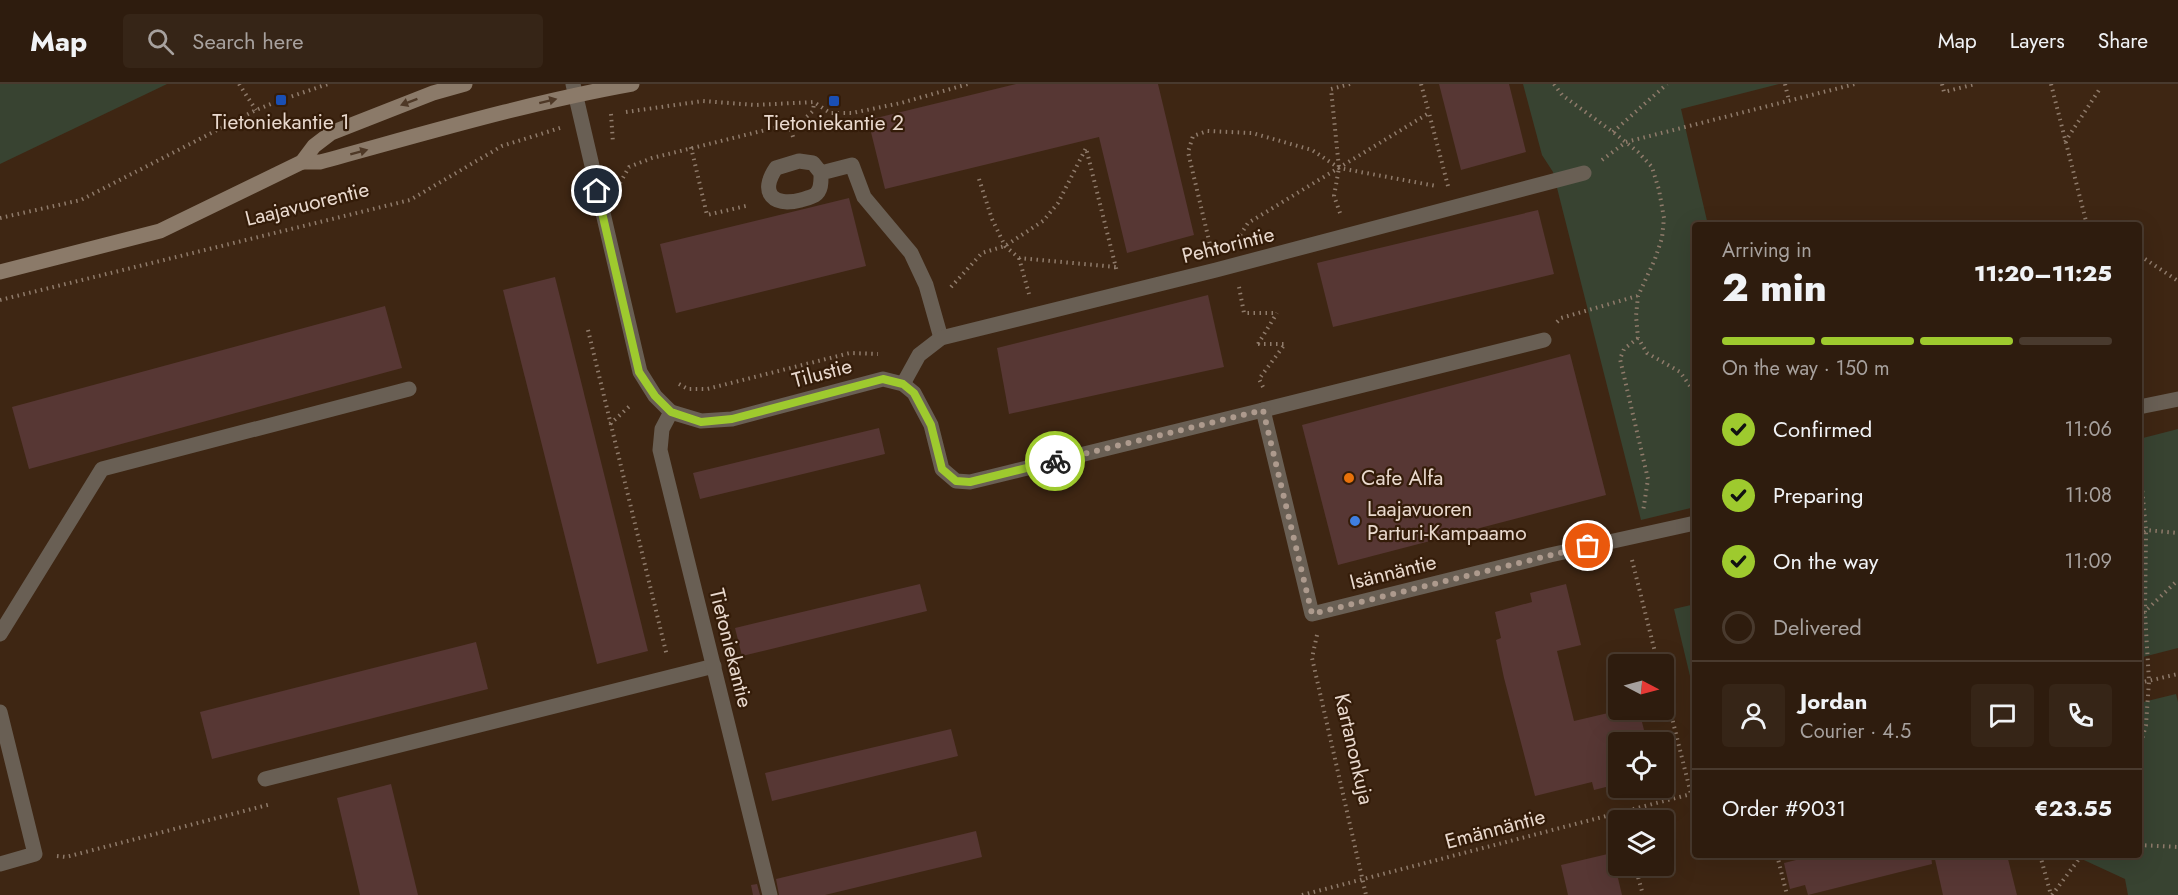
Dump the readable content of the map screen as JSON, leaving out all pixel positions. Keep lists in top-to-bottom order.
{
  "streets": {
    "main road": ["Laajavuorentie"],
    "street": [
      "Pehtorintie",
      "Tilustie",
      "Isännäntie",
      "Tietoniekantie"
    ],
    "path": ["Kartanonkuja", "Emännäntie"]
  },
  "crossings": [
    ["Laajavuorentie", "Tilustie"],
    ["Pehtorintie", "Tilustie"],
    ["Tilustie", "Tietoniekantie"],
    ["Isännäntie", "Kartanonkuja"],
    ["Kartanonkuja", "Emännäntie"]
  ],
  "places": {
    "transit": ["Tietoniekantie 1", "Tietoniekantie 2"],
    "other": ["Cafe Alfa", "Laajavuoren Parturi-Kampaamo"]
  },
  "north": "right",
  "page": {
    "header": "Map",
    "search": "Search here",
    "nav": ["Map", "Layers", "Share"],
    "heading": ["2 min", "Arriving in", "11:20–11:25"],
    "panel": [
      "Jordan",
      "Courier · 4.5",
      "Order #9031",
      "€23.55"
    ],
    "bar": "On the way · 150 m",
    "list": [
      ["Confirmed", "11:06"],
      ["Preparing", "11:08"],
      ["On the way", "11:09"],
      "Delivered"
    ]
  }
}
